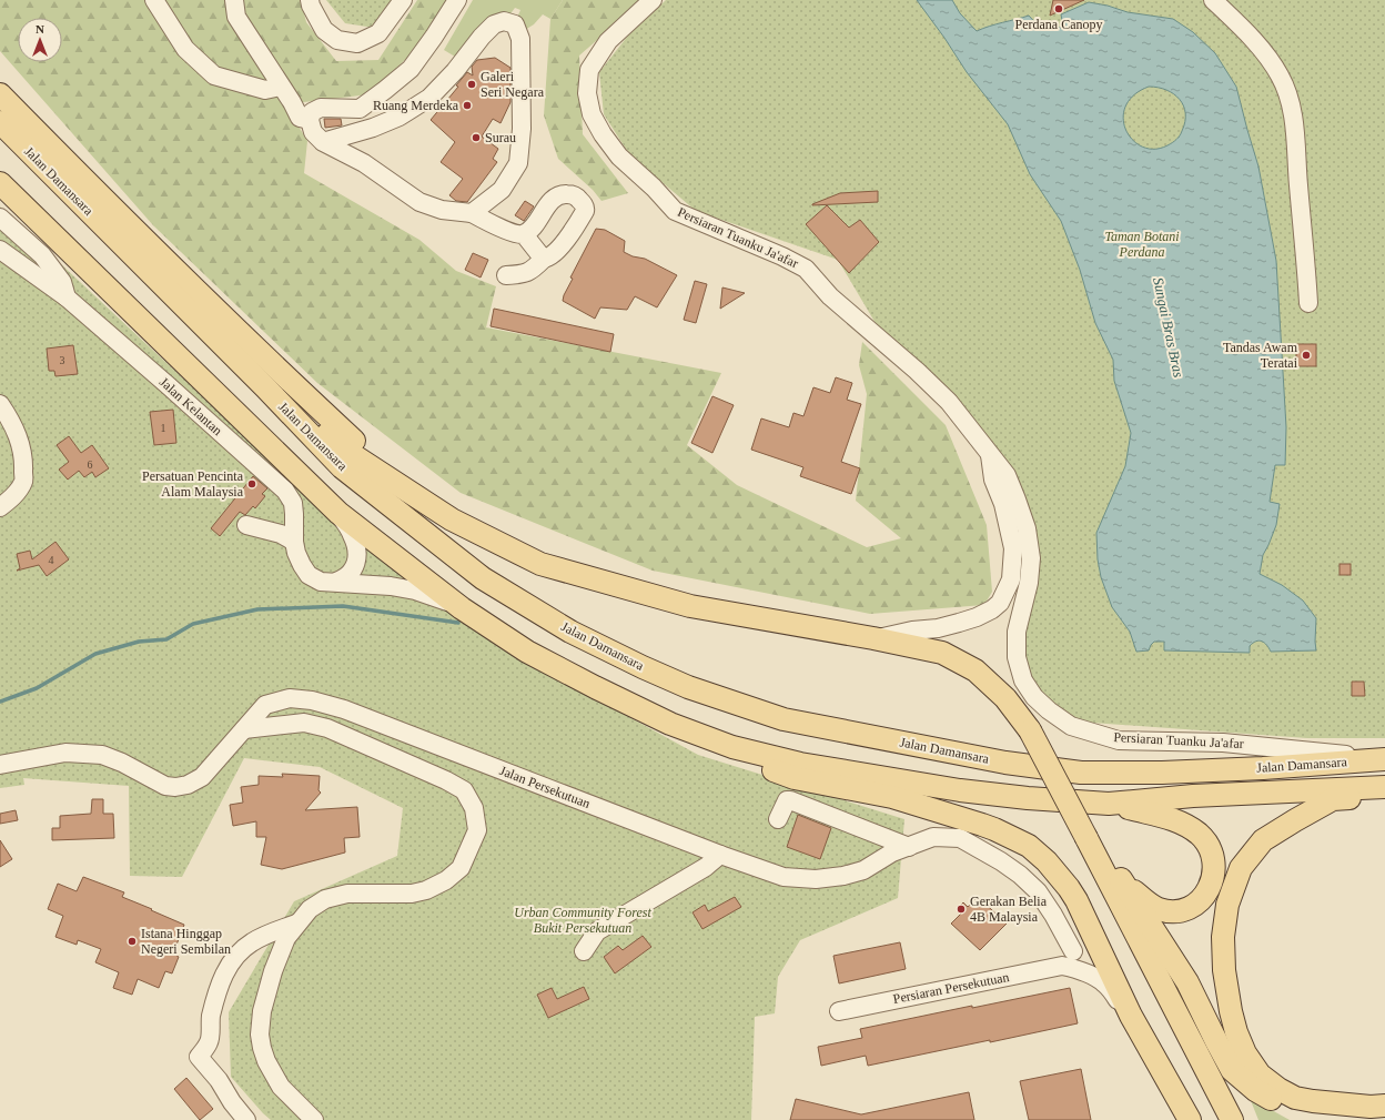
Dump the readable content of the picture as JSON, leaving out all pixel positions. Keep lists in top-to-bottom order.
{
  "streets": {
    "main road": ["Jalan Damansara"],
    "street": [
      "Persiaran Tuanku Ja'afar",
      "Jalan Kelantan",
      "Jalan Persekutuan",
      "Persiaran Persekutuan"
    ]
  },
  "crossings": [
    ["Jalan Damansara", "Persiaran Tuanku Ja'afar"],
    ["Jalan Damansara", "Jalan Kelantan"]
  ],
  "water": ["Sungai Bras Bras"],
  "parks": ["Taman Botani Perdana", "Urban Community Forest Bukit Persekutuan"],
  "places": [
    "Perdana Canopy",
    "Galeri Seri Negara",
    "Ruang Merdeka",
    "Surau",
    "Tandas Awam Teratai",
    "Persatuan Pencinta Alam Malaysia",
    "Gerakan Belia 4B Malaysia",
    "Istana Hinggap Negeri Sembilan"
  ],
  "house_numbers": [
    "3",
    "1",
    "6",
    "4"
  ],
  "north": "top"
}
